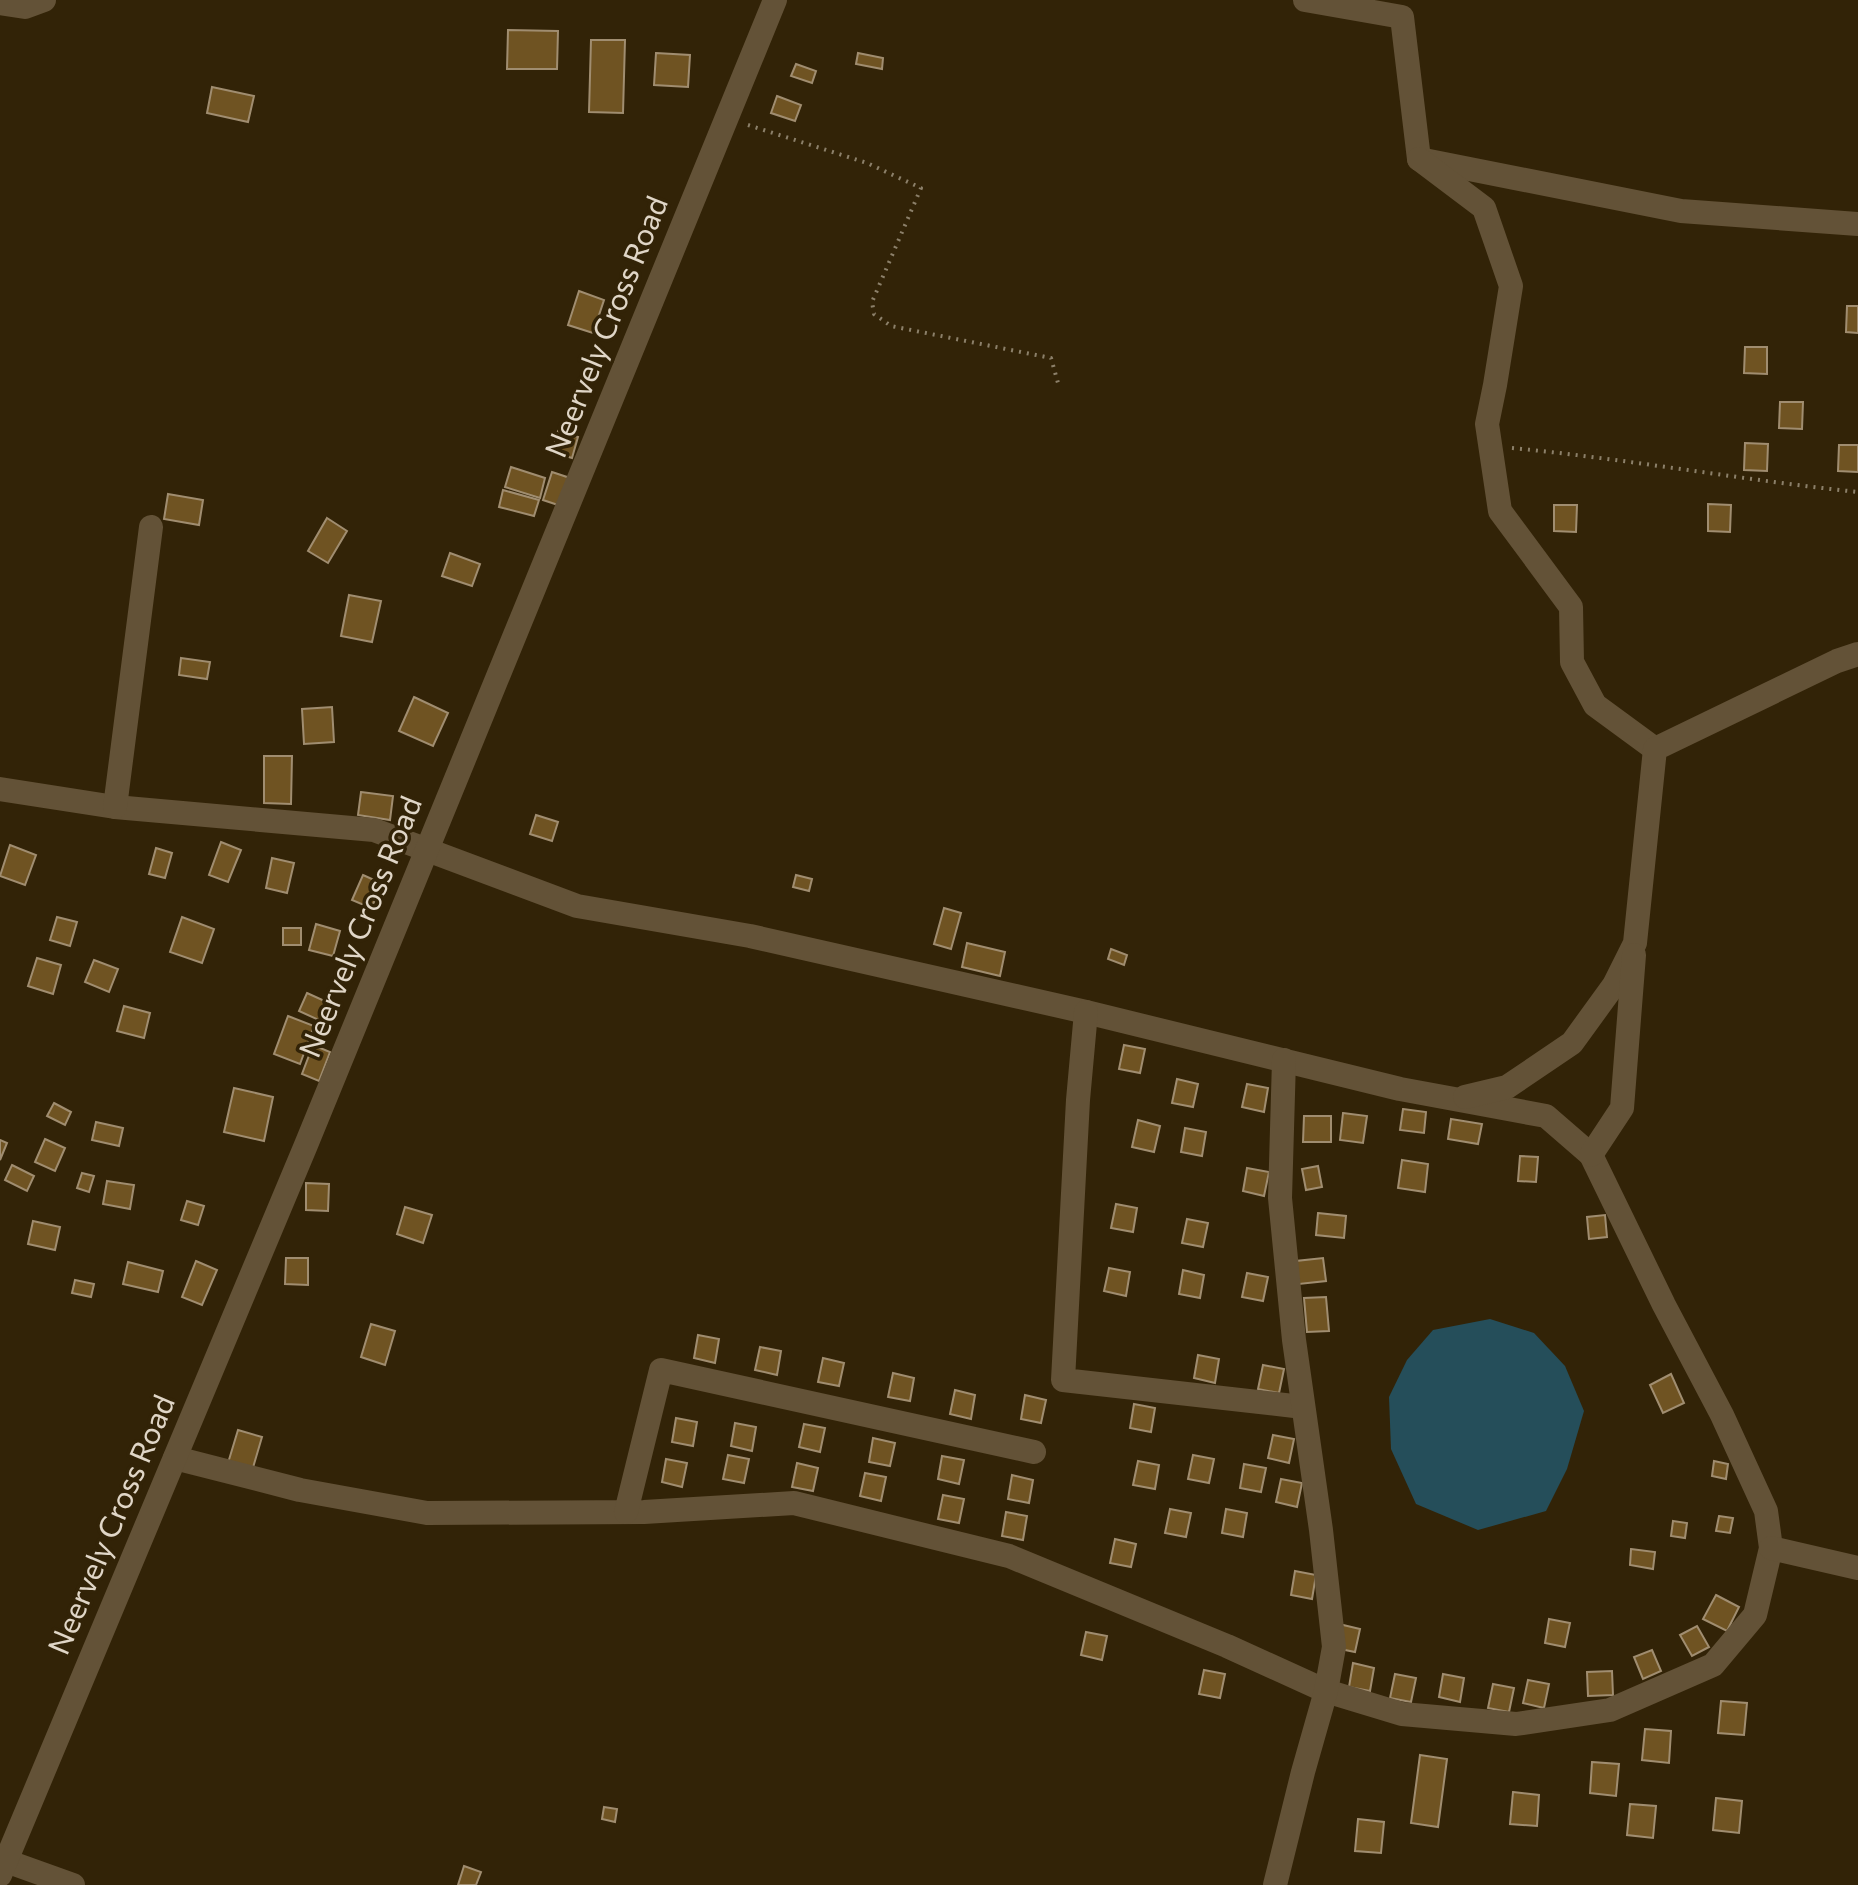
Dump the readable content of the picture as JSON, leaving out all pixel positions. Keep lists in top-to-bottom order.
{
  "streets": {
    "street": ["Neervely Cross Road"]
  }
}
